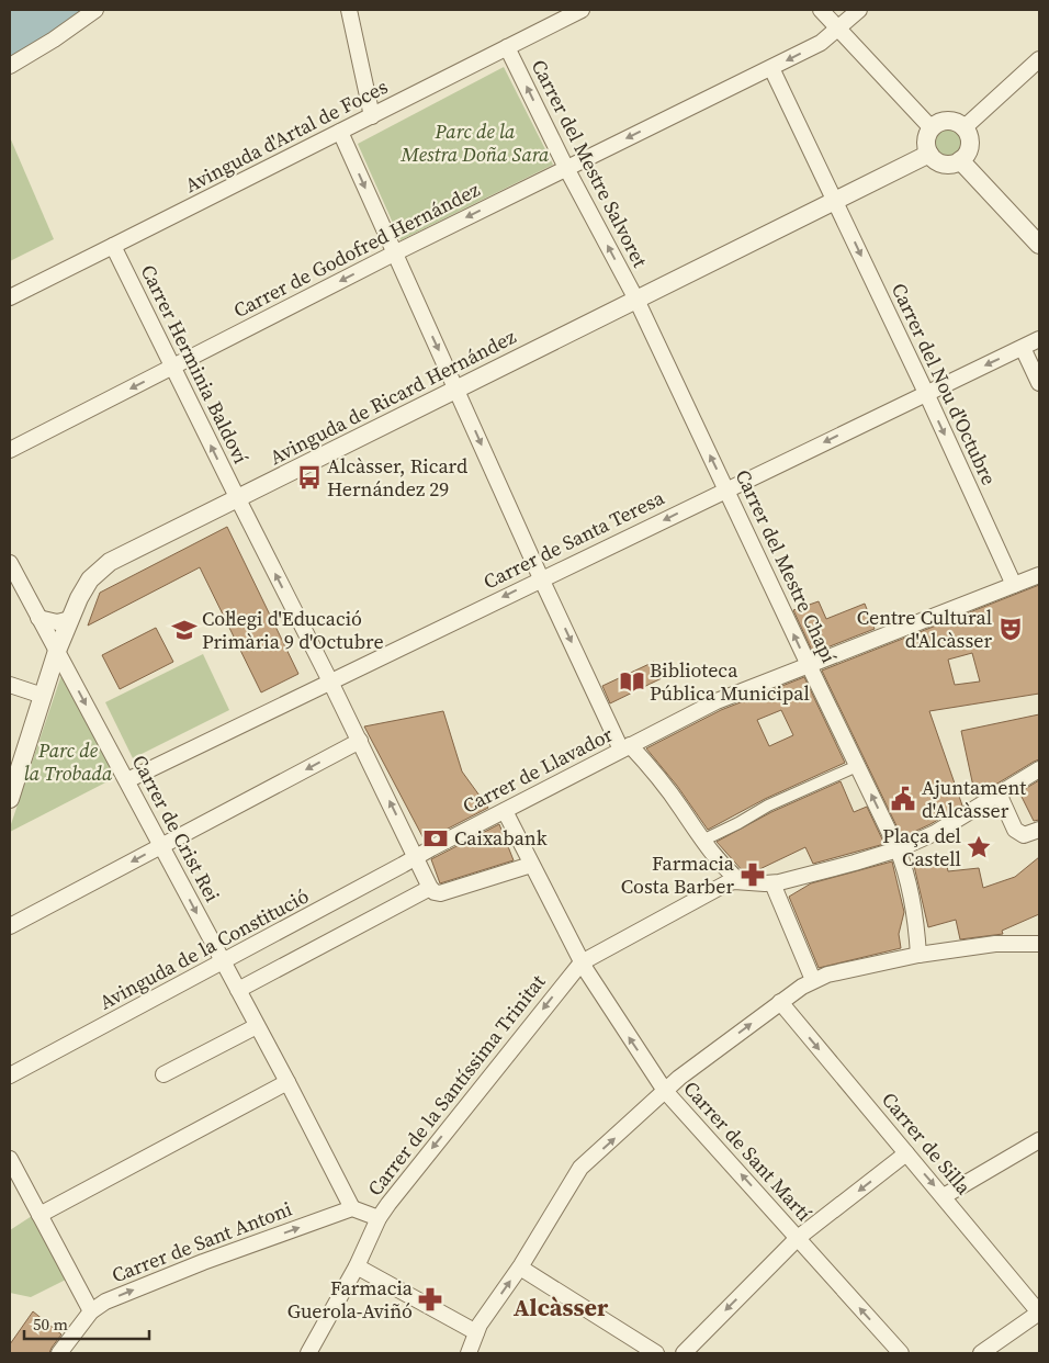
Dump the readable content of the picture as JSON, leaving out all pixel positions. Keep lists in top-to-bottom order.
{
  "streets": {
    "street": [
      "Avinguda d'Artal de Foces",
      "Carrer del Mestre Salvoret",
      "Carrer de Godofred Hernández",
      "Carrer Herminia Baldoví",
      "Carrer del Nou d'Octubre",
      "Avinguda de Ricard Hernández",
      "Carrer de Santa Teresa",
      "Carrer del Mestre Chapí",
      "Carrer de Llavador",
      "Carrer de Crist Rei",
      "Avinguda de la Constitució",
      "Carrer de la Santíssima Trinitat",
      "Carrer de Silla",
      "Carrer de Sant Martí",
      "Carrer de Sant Antoni"
    ]
  },
  "crossings": [
    ["Avinguda d'Artal de Foces", "Carrer del Mestre Salvoret"],
    ["Avinguda d'Artal de Foces", "Carrer Herminia Baldoví"],
    ["Carrer del Mestre Salvoret", "Carrer de Godofred Hernández"],
    ["Carrer del Mestre Salvoret", "Avinguda de Ricard Hernández"],
    ["Carrer del Mestre Salvoret", "Carrer del Mestre Chapí"],
    ["Carrer de Godofred Hernández", "Carrer Herminia Baldoví"],
    ["Carrer de Godofred Hernández", "Carrer del Nou d'Octubre"],
    ["Carrer Herminia Baldoví", "Avinguda de Ricard Hernández"],
    ["Carrer Herminia Baldoví", "Carrer de Santa Teresa"],
    ["Carrer Herminia Baldoví", "Carrer de Llavador"],
    ["Carrer Herminia Baldoví", "Avinguda de la Constitució"],
    ["Carrer del Nou d'Octubre", "Avinguda de Ricard Hernández"],
    ["Carrer del Nou d'Octubre", "Carrer de Santa Teresa"],
    ["Carrer del Nou d'Octubre", "Carrer de Llavador"],
    ["Avinguda de Ricard Hernández", "Carrer del Mestre Chapí"],
    ["Avinguda de Ricard Hernández", "Carrer de Crist Rei"],
    ["Carrer de Santa Teresa", "Carrer del Mestre Chapí"],
    ["Carrer de Santa Teresa", "Carrer de Crist Rei"],
    ["Carrer del Mestre Chapí", "Carrer de Llavador"],
    ["Carrer de Llavador", "Avinguda de la Constitució"],
    ["Carrer de Llavador", "Carrer de Sant Martí"],
    ["Carrer de Crist Rei", "Avinguda de la Constitució"],
    ["Carrer de Crist Rei", "Carrer de Sant Antoni"],
    ["Carrer de la Santíssima Trinitat", "Carrer de Sant Martí"]
  ],
  "one_way": [
    "Carrer del Mestre Salvoret",
    "Carrer de Godofred Hernández",
    "Carrer Herminia Baldoví",
    "Carrer del Nou d'Octubre",
    "Carrer de Santa Teresa",
    "Carrer del Mestre Chapí",
    "Carrer de Crist Rei",
    "Carrer de Silla",
    "Carrer de Sant Martí"
  ],
  "districts": ["Alcàsser"],
  "parks": ["Parc de la Mestra Doña Sara", "Parc de la Trobada"],
  "places": {
    "bus stop": ["Alcàsser, Ricard Hernández 29"],
    "theatre": ["Centre Cultural d'Alcàsser"],
    "school or university": ["Col·legi d'Educació Primària 9 d'Octubre"],
    "library": ["Biblioteca Pública Municipal"],
    "public building": ["Ajuntament d'Alcàsser"],
    "bank": ["Caixabank"],
    "place": ["Plaça del Castell"],
    "pharmacy": ["Farmacia Costa Barber", "Farmacia Guerola-Aviñó"]
  },
  "scale_bar": "50 m"
}
